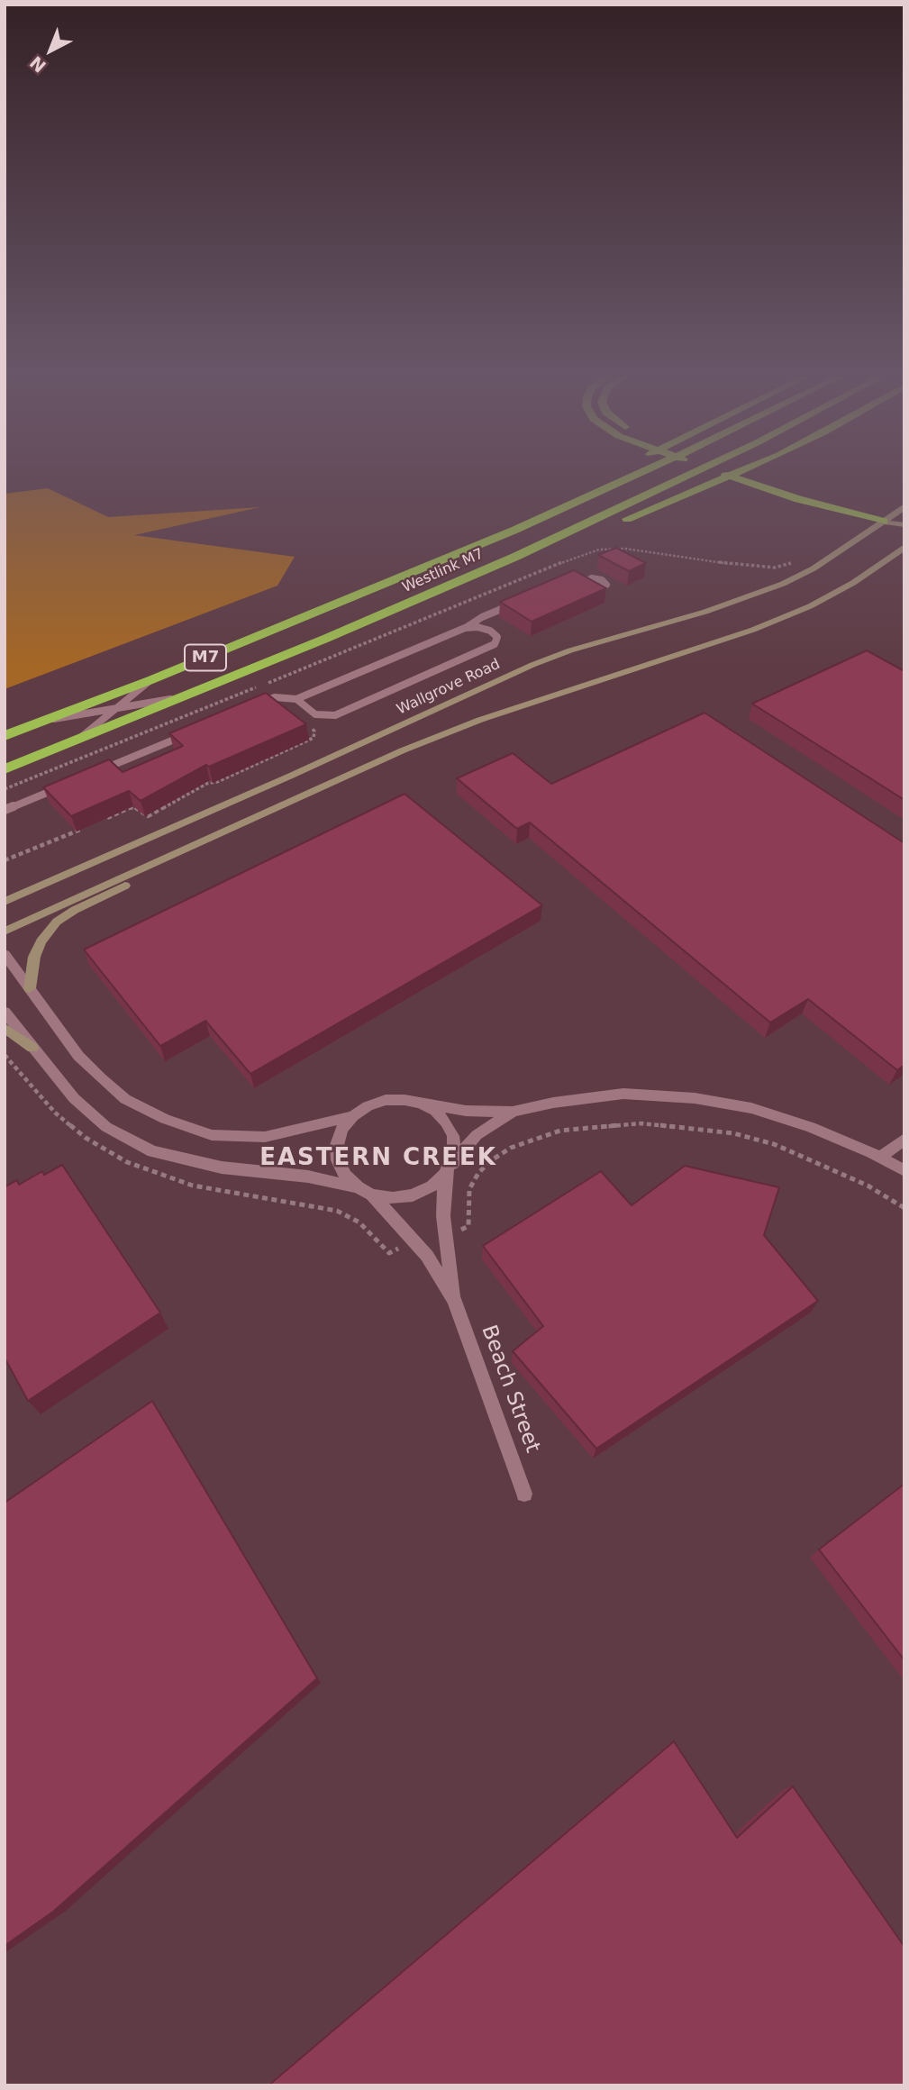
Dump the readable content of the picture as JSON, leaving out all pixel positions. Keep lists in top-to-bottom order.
{
  "streets": {
    "highway": ["Westlink M7", "M7"],
    "main road": ["Wallgrove Road"],
    "street": ["Beach Street"]
  },
  "crossings": [
    ["Westlink M7", "M7"]
  ],
  "districts": ["EASTERN CREEK"],
  "north": "bottom left"
}
